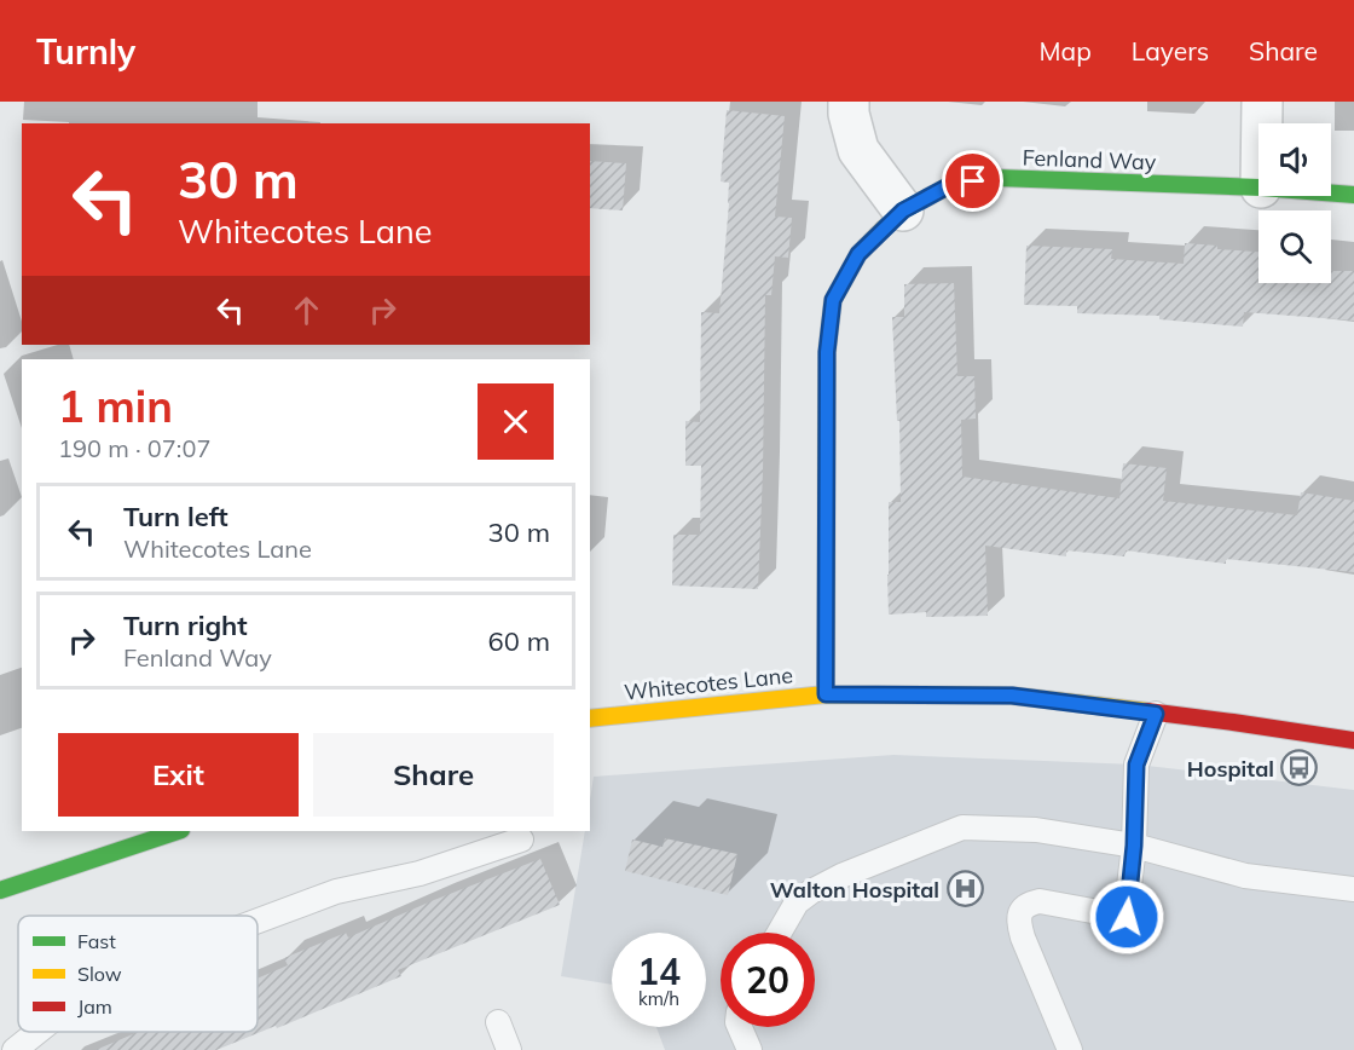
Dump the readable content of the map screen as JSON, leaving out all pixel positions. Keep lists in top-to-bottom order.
{
  "streets": {
    "street": ["Fenland Way", "Whitecotes Lane"]
  },
  "crossings": [
    ["Fenland Way", "Whitecotes Lane"]
  ],
  "places": {
    "bus stop": ["Hospital"],
    "hospital": ["Walton Hospital"]
  },
  "legend": ["Fast", "Slow", "Jam"],
  "page": {
    "header": "Turnly",
    "nav": ["Map", "Layers", "Share"],
    "turn": ["30 m", "Whitecotes Lane"],
    "heading": ["1 min", "190 m · 07:07"],
    "list": [
      {
        "name": "Turn left",
        "note": "Whitecotes Lane",
        "value": "30 m"
      },
      {
        "name": "Turn right",
        "note": "Fenland Way",
        "value": "60 m"
      }
    ],
    "buttons": ["Exit", "Share"],
    "speed": "14 km/h",
    "limit": "20"
  }
}
